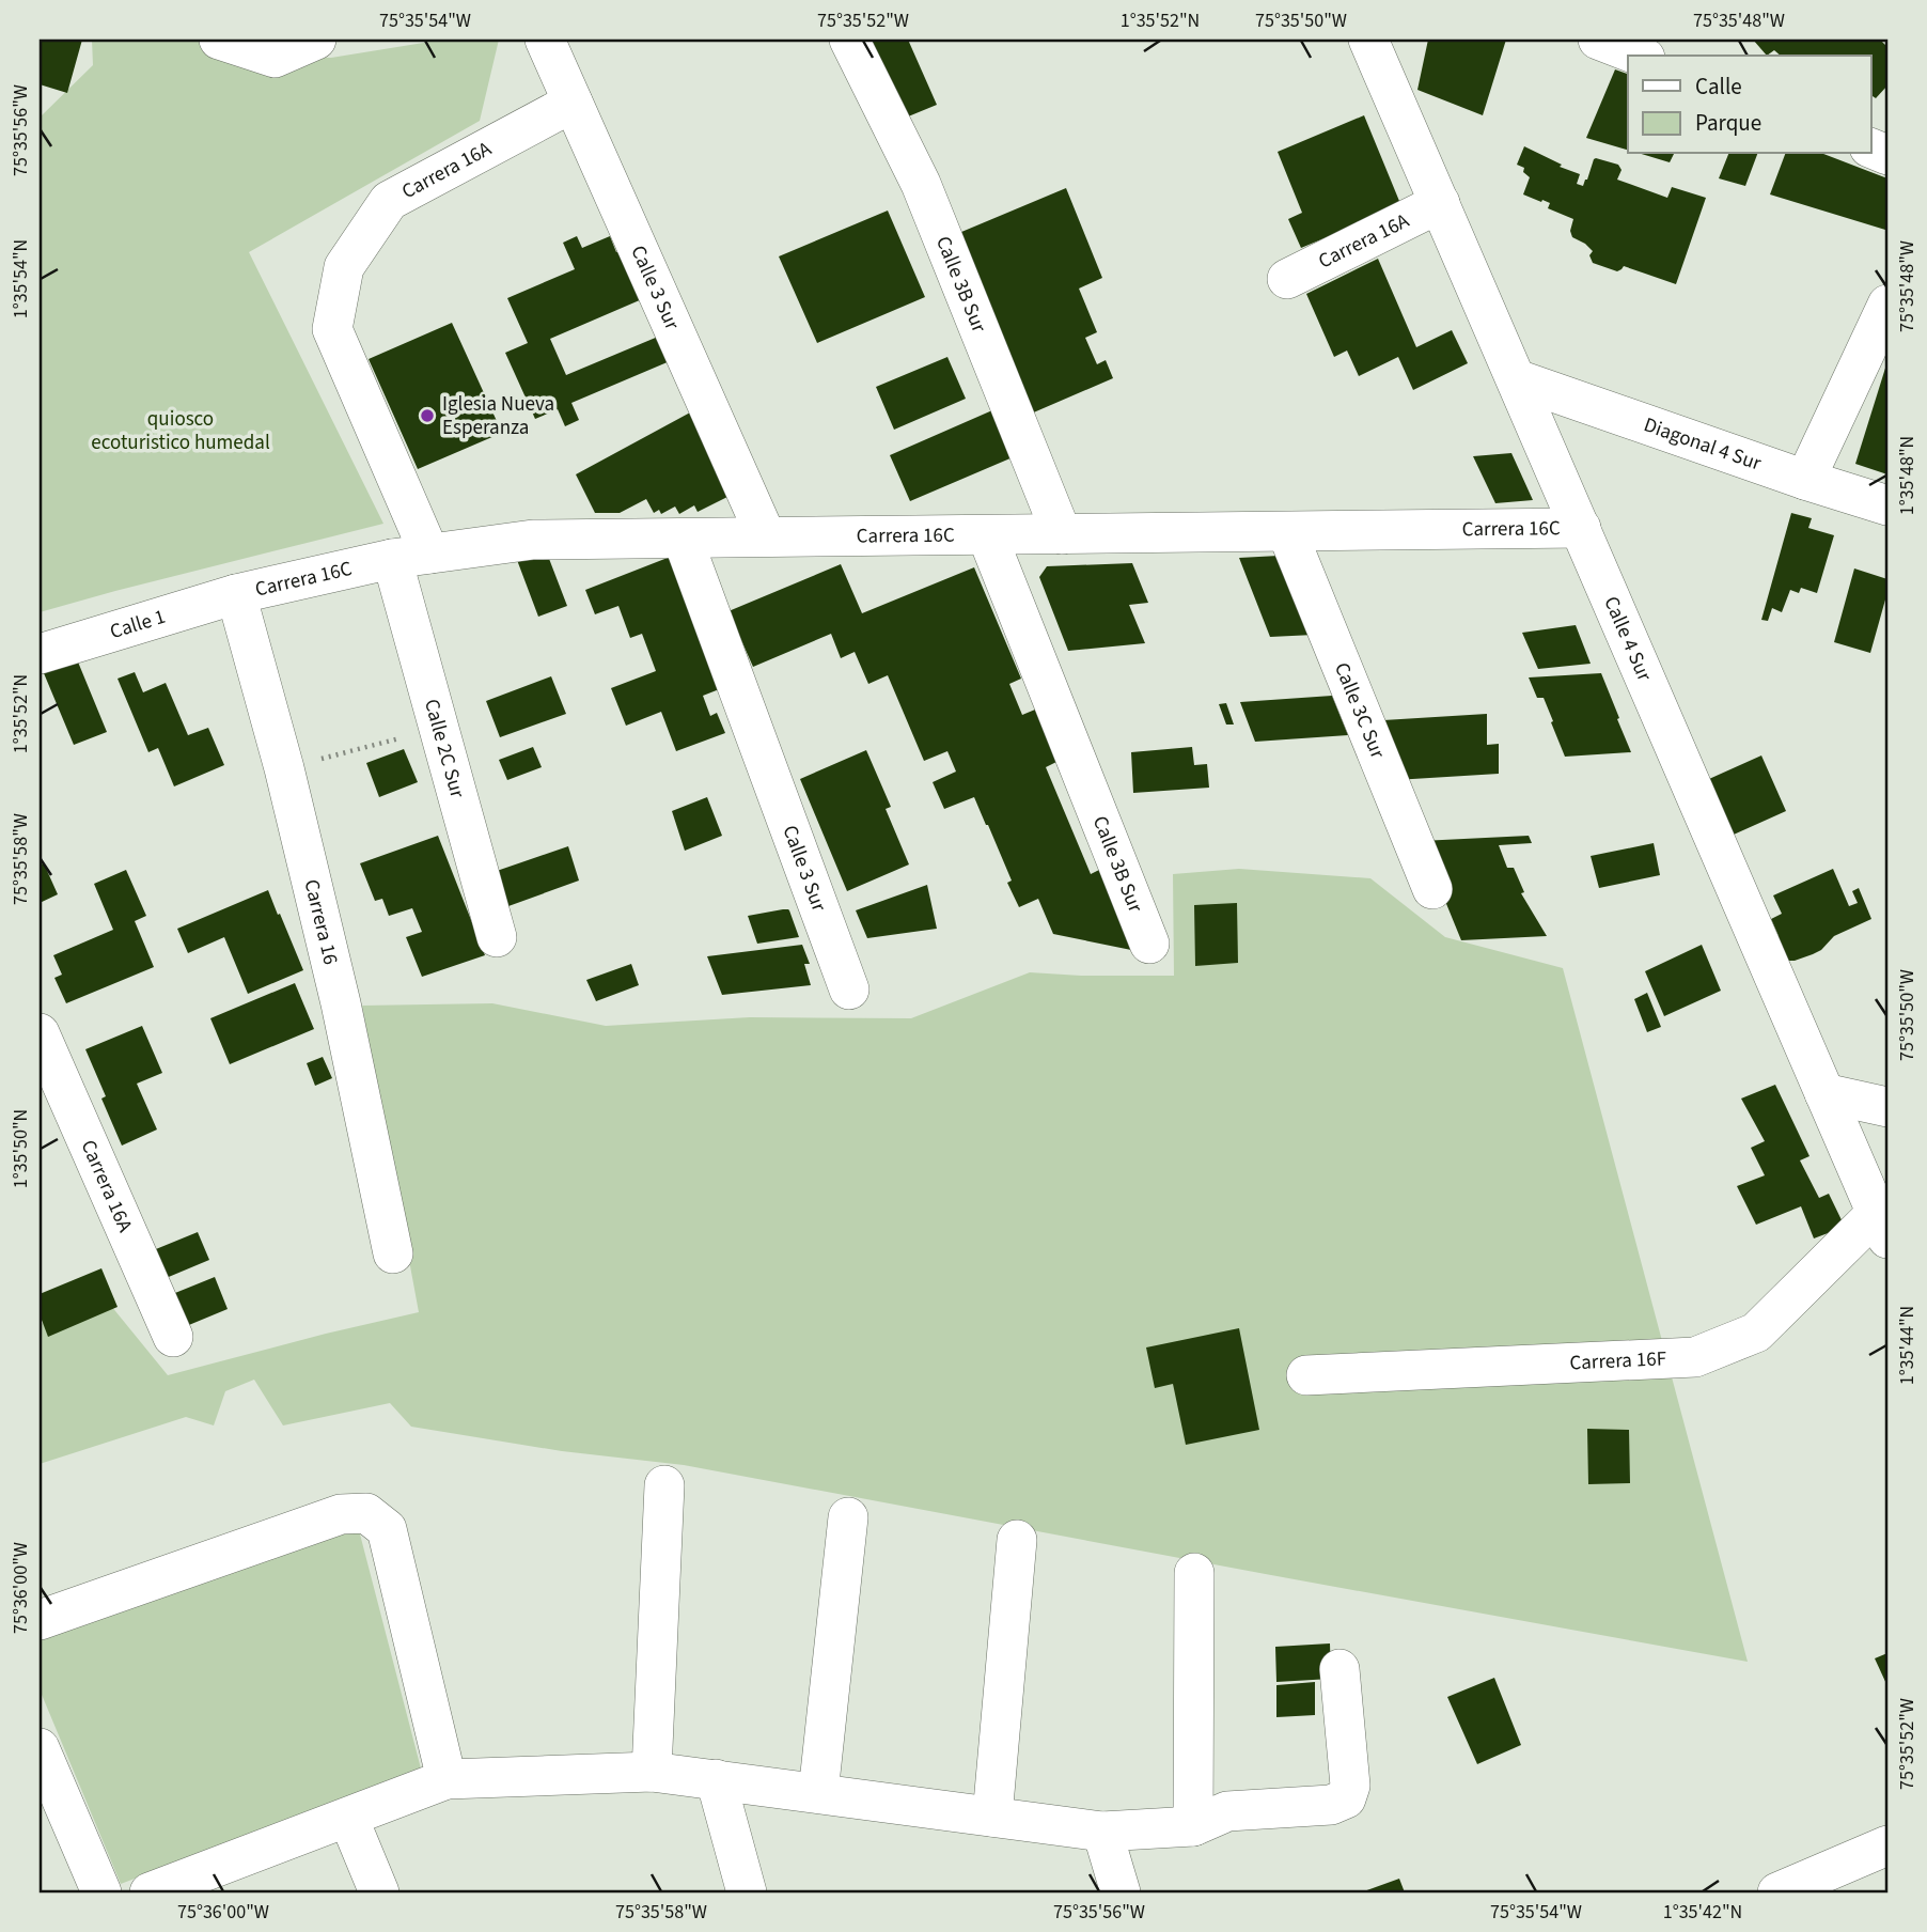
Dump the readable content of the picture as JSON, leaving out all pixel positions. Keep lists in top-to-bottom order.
{
  "streets": {
    "street": [
      "Carrera 16A",
      "Calle 3B Sur",
      "Calle 3 Sur",
      "Diagonal 4 Sur",
      "Carrera 16C",
      "Calle 1",
      "Calle 4 Sur",
      "Calle 3C Sur",
      "Calle 2C Sur",
      "Carrera 16",
      "Carrera 16F"
    ]
  },
  "crossings": [
    ["Carrera 16A", "Calle 3 Sur"],
    ["Carrera 16A", "Calle 4 Sur"],
    ["Carrera 16A", "Calle 2C Sur"],
    ["Calle 3B Sur", "Carrera 16C"],
    ["Calle 3 Sur", "Carrera 16C"],
    ["Diagonal 4 Sur", "Calle 4 Sur"],
    ["Carrera 16C", "Calle 1"],
    ["Carrera 16C", "Calle 4 Sur"],
    ["Carrera 16C", "Calle 3C Sur"],
    ["Carrera 16C", "Calle 2C Sur"],
    ["Carrera 16C", "Carrera 16"],
    ["Calle 1", "Carrera 16"],
    ["Calle 4 Sur", "Carrera 16F"]
  ],
  "parks": ["quiosco ecoturistico humedal"],
  "places": ["Iglesia Nueva Esperanza"],
  "legend": ["Calle", "Parque"],
  "coordinates": [
    "75°35'54\"W",
    "75°35'52\"W",
    "1°35'52\"N",
    "75°35'50\"W",
    "75°35'48\"W",
    "75°35'56\"W",
    "1°35'54\"N",
    "1°35'48\"N",
    "75°35'58\"W",
    "1°35'50\"N",
    "1°35'44\"N",
    "75°36'00\"W",
    "1°35'42\"N"
  ]
}
